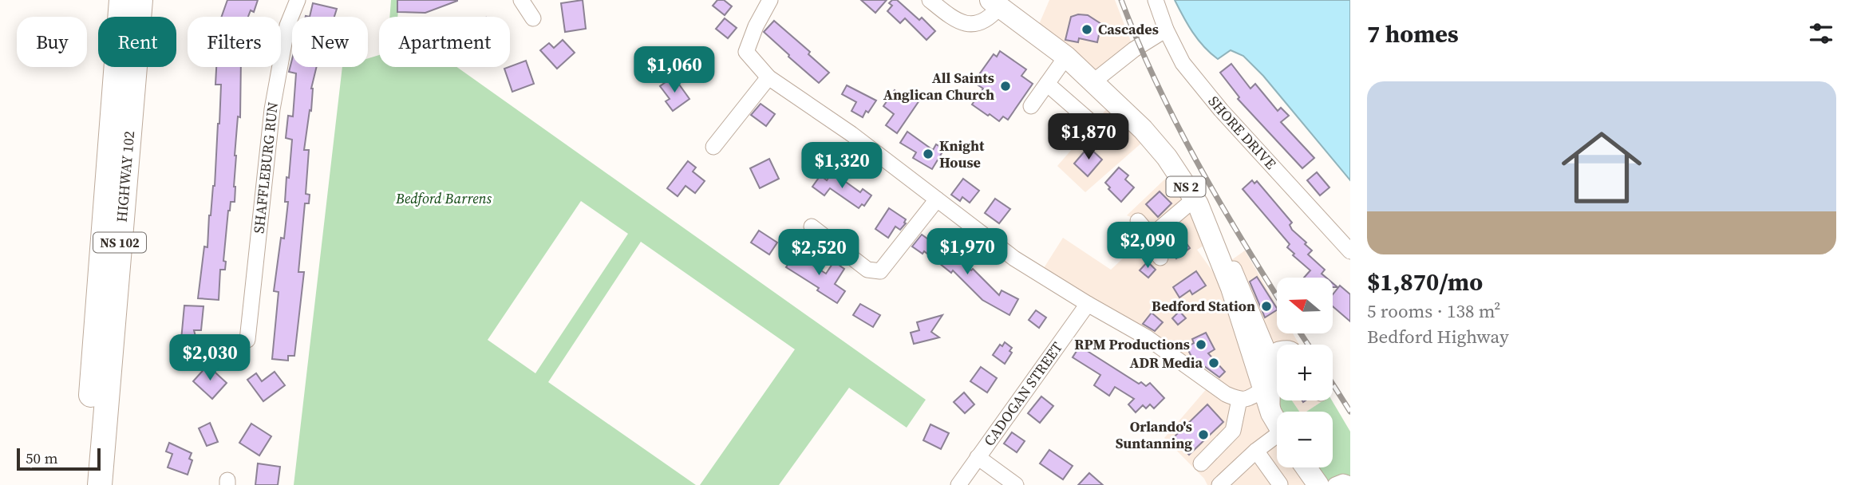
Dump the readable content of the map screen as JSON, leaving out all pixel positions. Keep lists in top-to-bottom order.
{
  "streets": {
    "highway": ["HIGHWAY 102", "NS 102"],
    "main road": ["NS 2"],
    "street": ["SHORE DRIVE", "SHAFFLEBURG RUN", "CADOGAN STREET"]
  },
  "parks": ["Bedford Barrens"],
  "places": [
    "Cascades",
    "All Saints Anglican Church",
    "Knight House",
    "Bedford Station",
    "RPM Productions",
    "ADR Media",
    "Orlando's Suntanning"
  ],
  "scale_bar": "50 m",
  "north": "left",
  "page": {
    "heading": "7 homes",
    "chip": [
      "Buy",
      "Rent",
      "Filters",
      "New",
      "Apartment"
    ],
    "price": [
      "$1,060",
      "$1,870",
      "$1,320",
      "$2,090",
      "$1,970",
      "$2,520",
      "$2,030"
    ],
    "list": [
      {
        "name": "$1,870/mo",
        "note": "5 rooms · 138 m² · Bedford Highway"
      }
    ],
    "map_buttons": ["+", "−"],
    "scale": "50 m"
  }
}
